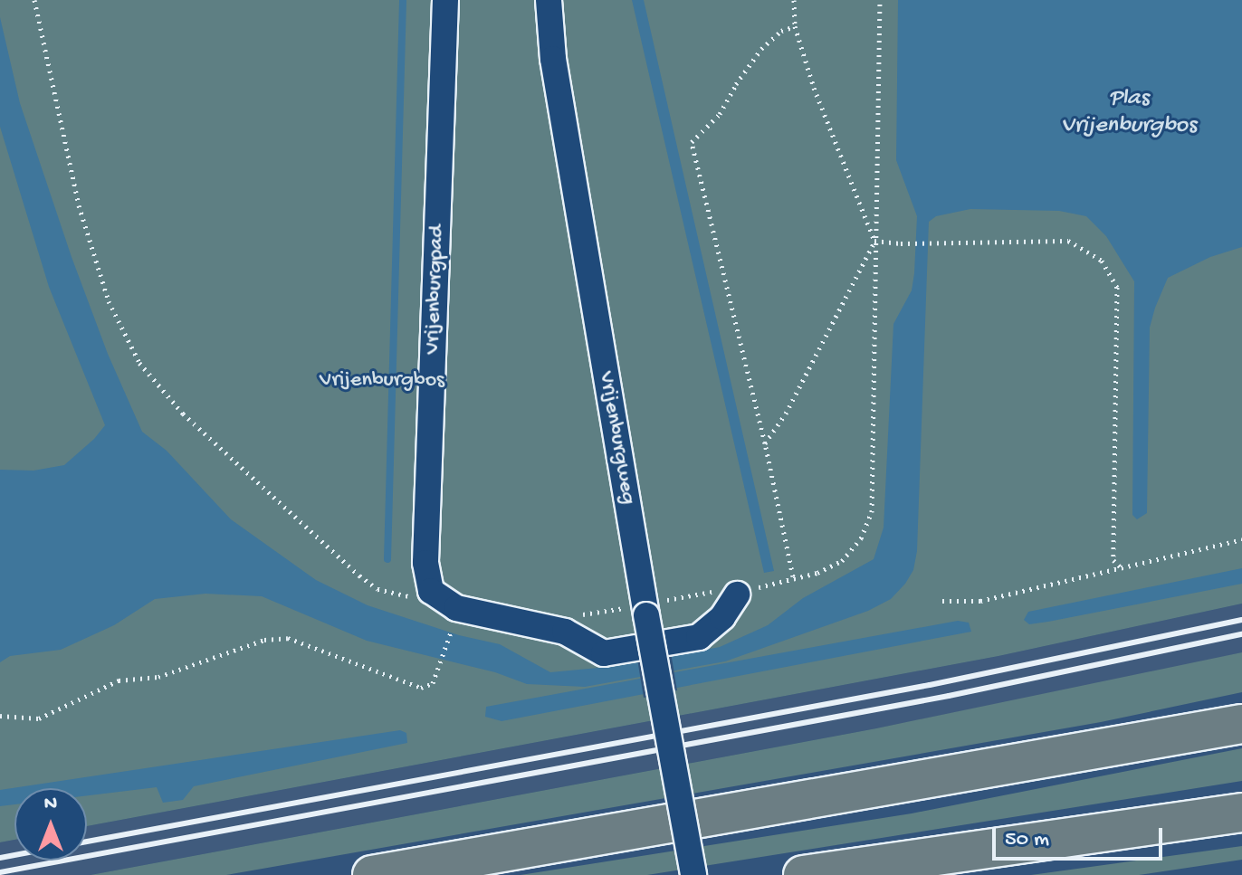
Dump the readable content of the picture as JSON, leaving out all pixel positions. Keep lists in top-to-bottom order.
{
  "streets": {
    "street": ["Vrijenburgpad", "Vrijenburgweg"]
  },
  "water": ["Plas Vrijenburgbos"],
  "parks": ["Vrijenburgbos"],
  "scale_bar": "50 m",
  "north": "top"
}
